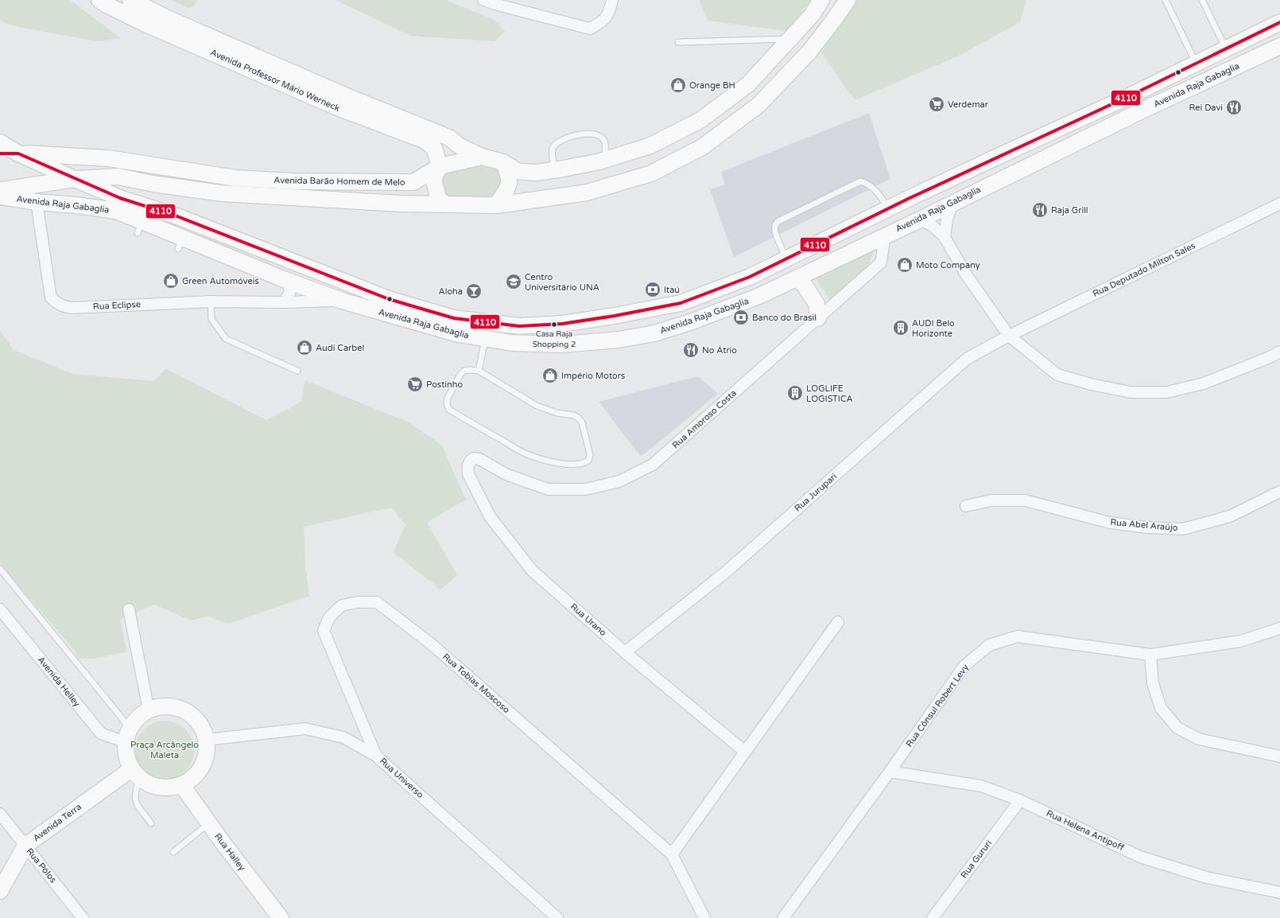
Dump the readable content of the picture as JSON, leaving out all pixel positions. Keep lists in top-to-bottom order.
{
  "streets": {
    "main road": [
      "Avenida Professor Mário Werneck",
      "Avenida Raja Gabaglia",
      "Avenida Barão Homem de Melo",
      "Avenida Terra",
      "Rua Halley"
    ],
    "street": [
      "Rua Deputado Milton Sales",
      "Rua Eclipse",
      "Rua Amoroso Costa",
      "Rua Jurupari",
      "Rua Abel Araújo",
      "Rua Urano",
      "Avenida Helley",
      "Rua Tobias Moscoso",
      "Rua Cônsul Robert Levy",
      "Rua Universo",
      "Rua Helena Antipoff",
      "Rua Gururi",
      "Rua Pólos"
    ]
  },
  "crossings": [
    ["Avenida Professor Mário Werneck", "Avenida Barão Homem de Melo"],
    ["Avenida Raja Gabaglia", "Avenida Barão Homem de Melo"],
    ["Avenida Raja Gabaglia", "Rua Eclipse"],
    ["Avenida Raja Gabaglia", "Rua Amoroso Costa"],
    ["Rua Deputado Milton Sales", "Rua Jurupari"],
    ["Rua Amoroso Costa", "Rua Urano"],
    ["Rua Jurupari", "Rua Urano"],
    ["Avenida Helley", "Rua Universo"],
    ["Avenida Helley", "Avenida Terra"],
    ["Avenida Helley", "Rua Halley"],
    ["Rua Tobias Moscoso", "Rua Universo"],
    ["Rua Cônsul Robert Levy", "Rua Helena Antipoff"],
    ["Rua Universo", "Avenida Terra"],
    ["Rua Universo", "Rua Halley"],
    ["Avenida Terra", "Rua Halley"],
    ["Avenida Terra", "Rua Pólos"],
    ["Rua Helena Antipoff", "Rua Gururi"]
  ],
  "parks": ["Praça Arcângelo Maleta"],
  "places": {
    "shop": [
      "Orange BH",
      "Moto Company",
      "Green Automóveis",
      "Audi Carbel",
      "Império Motors"
    ],
    "supermarket": ["Verdemar", "Postinho"],
    "restaurant": ["Rei Davi", "Raja Grill", "No Átrio"],
    "school or university": ["Centro Universitário UNA"],
    "bank": ["Itaú", "Banco do Brasil"],
    "bar": ["Aloha"],
    "other": ["Casa Raja Shopping 2"],
    "building": ["AUDI Belo Horizonte", "LOGLIFE LOGISTICA"]
  },
  "lines": ["transit line 4110"]
}
